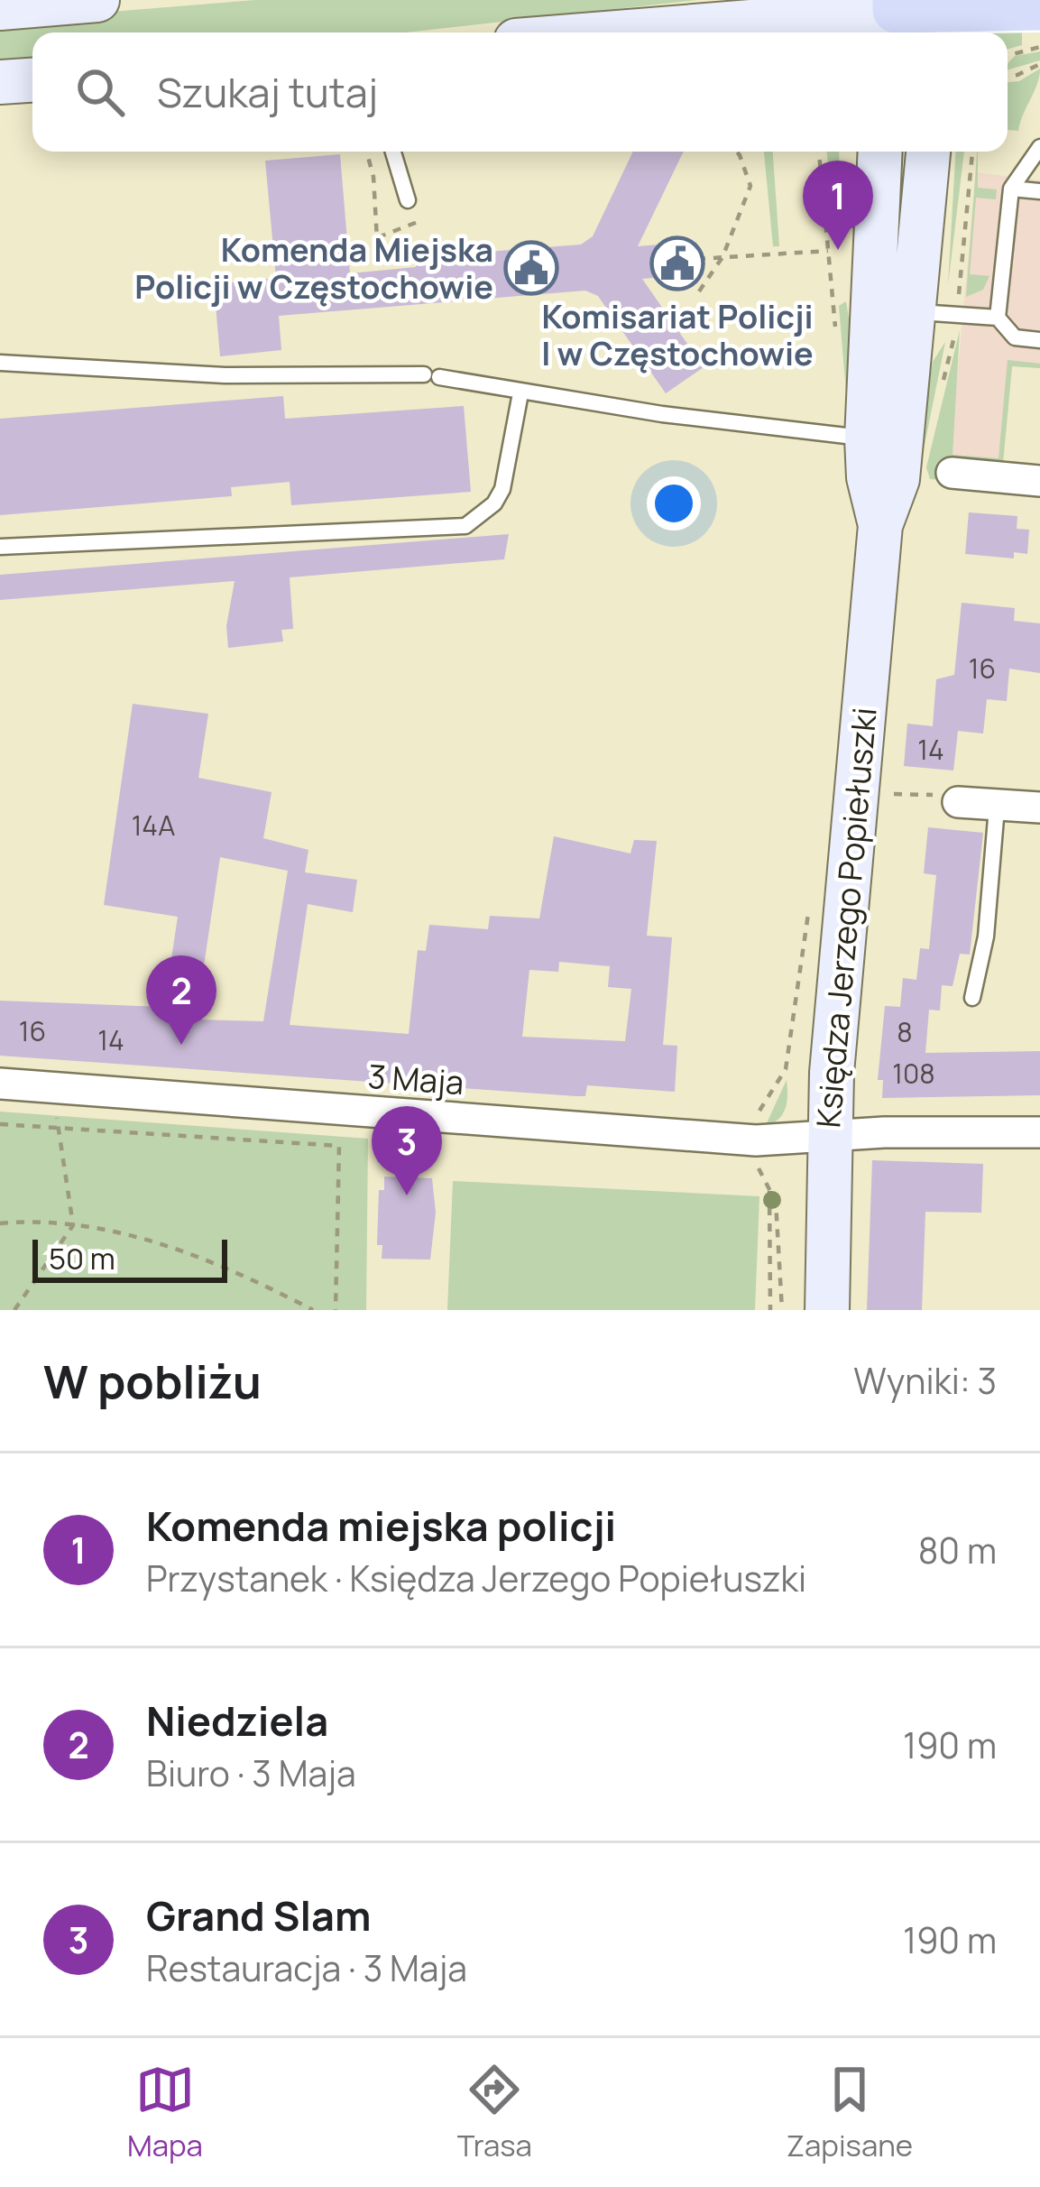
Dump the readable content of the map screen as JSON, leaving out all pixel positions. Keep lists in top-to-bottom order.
{
  "streets": {
    "main road": ["Księdza Jerzego Popiełuszki"],
    "street": ["3 Maja"]
  },
  "crossings": [
    ["Księdza Jerzego Popiełuszki", "3 Maja"]
  ],
  "places": {
    "public building": ["Komisariat Policji I w Częstochowie", "Komenda Miejska Policji w Częstochowie"]
  },
  "house_numbers": [
    "16",
    "14",
    "14A",
    "16",
    "8",
    "14",
    "108"
  ],
  "scale_bar": "50 m",
  "page": {
    "search": "Szukaj tutaj",
    "pins": ["1", "2", "3"],
    "scale": "50 m",
    "heading": ["W pobliżu", "Wyniki: 3"],
    "list": [
      {
        "mark": "1",
        "name": "Komenda miejska policji",
        "note": "Przystanek · Księdza Jerzego Popiełuszki",
        "value": "80 m"
      },
      {
        "mark": "2",
        "name": "Niedziela",
        "note": "Biuro · 3 Maja",
        "value": "190 m"
      },
      {
        "mark": "3",
        "name": "Grand Slam",
        "note": "Restauracja · 3 Maja",
        "value": "190 m"
      }
    ],
    "nav": ["Mapa", "Trasa", "Zapisane"]
  }
}
